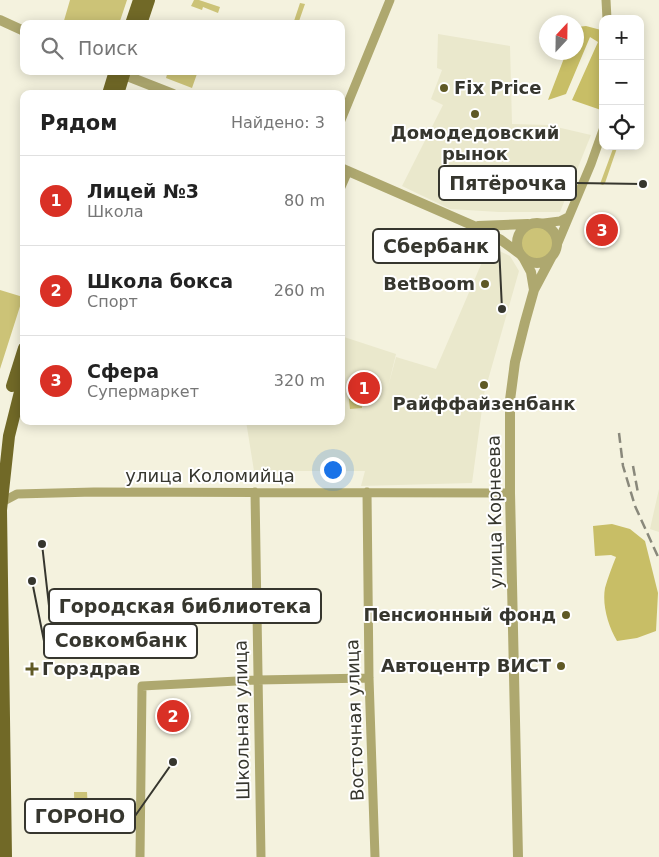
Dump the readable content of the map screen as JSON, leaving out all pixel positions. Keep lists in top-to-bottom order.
{
  "streets": {
    "street": [
      "улица Коломийца",
      "улица Корнеева",
      "Школьная улица",
      "Восточная улица"
    ]
  },
  "crossings": [
    ["улица Коломийца", "улица Корнеева"],
    ["улица Коломийца", "Школьная улица"],
    ["улица Коломийца", "Восточная улица"]
  ],
  "places": {
    "other": [
      "Fix Price",
      "Домодедовский рынок",
      "Пятёрочка",
      "BetBoom",
      "Сбербанк",
      "Райффайзенбанк",
      "Городская библиотека",
      "Совкомбанк",
      "Пенсионный фонд",
      "Автоцентр ВИСТ",
      "ГОРОНО"
    ],
    "health": ["Горздрав"]
  },
  "north": "top",
  "page": {
    "map_buttons": ["+", "−"],
    "search": "Поиск",
    "heading": ["Рядом", "Найдено: 3"],
    "list": [
      {
        "mark": "1",
        "name": "Лицей №3",
        "note": "Школа",
        "value": "80 m"
      },
      {
        "mark": "2",
        "name": "Школа бокса",
        "note": "Спорт",
        "value": "260 m"
      },
      {
        "mark": "3",
        "name": "Сфера",
        "note": "Супермаркет",
        "value": "320 m"
      }
    ],
    "pins": ["3", "1", "2"]
  }
}
